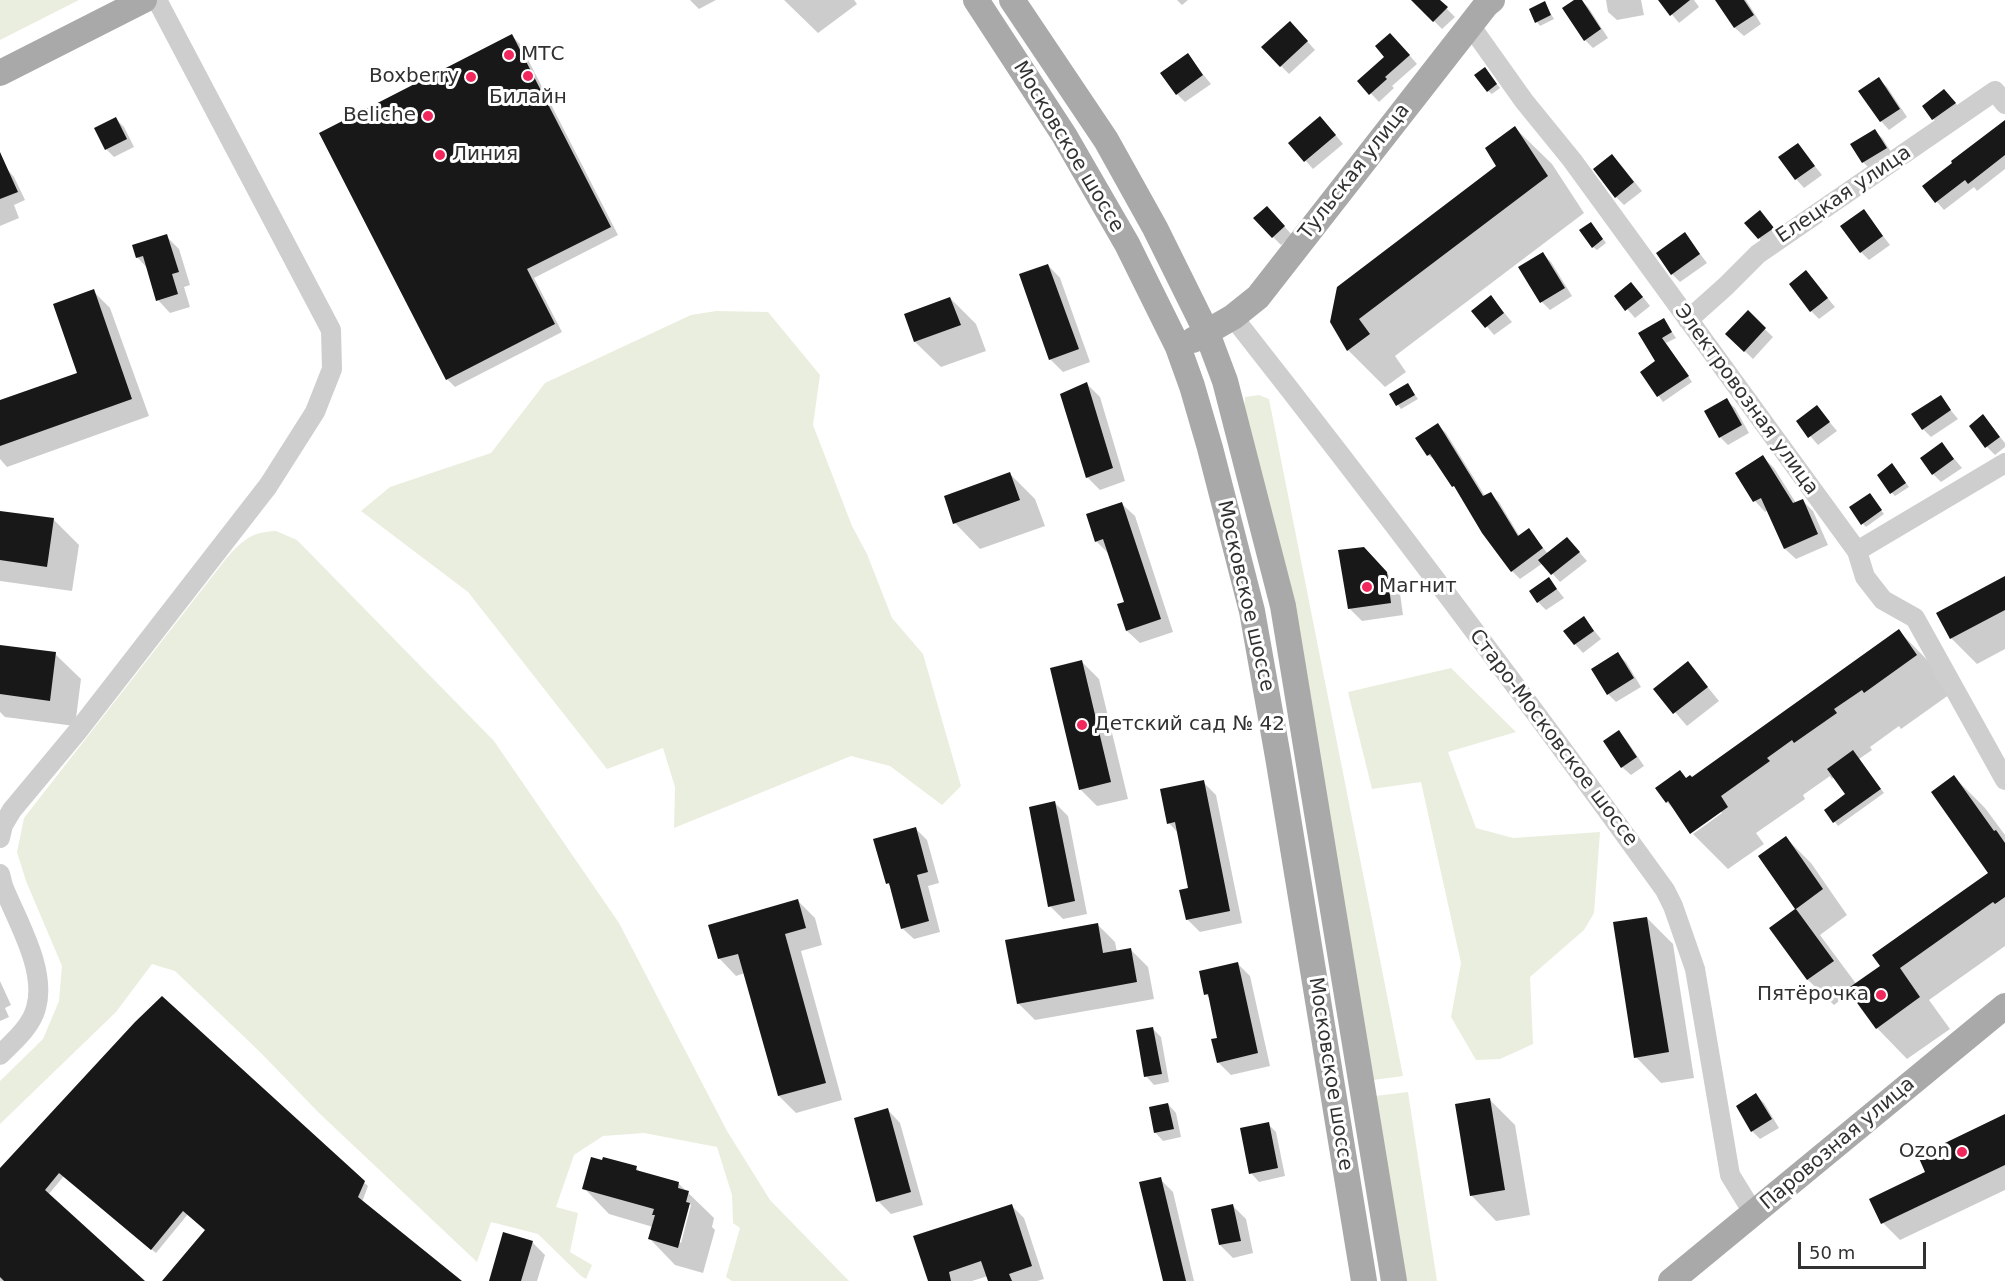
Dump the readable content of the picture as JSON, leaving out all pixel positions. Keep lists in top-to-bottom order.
{
  "streets": {
    "main road": ["Московское шоссе", "Тульская улица", "Паровозная улица"],
    "street": ["Елецкая улица", "Электровозная улица", "Старо-Московское шоссе"]
  },
  "crossings": [
    ["Московское шоссе", "Тульская улица"],
    ["Тульская улица", "Электровозная улица"],
    ["Тульская улица", "Старо-Московское шоссе"],
    ["Елецкая улица", "Электровозная улица"],
    ["Старо-Московское шоссе", "Паровозная улица"]
  ],
  "places": [
    "МТС",
    "Билайн",
    "Boxberry",
    "Beliche",
    "Линия",
    "Магнит",
    "Детский сад № 42",
    "Пятёрочка",
    "Ozon"
  ],
  "scale_bar": "50 m"
}
